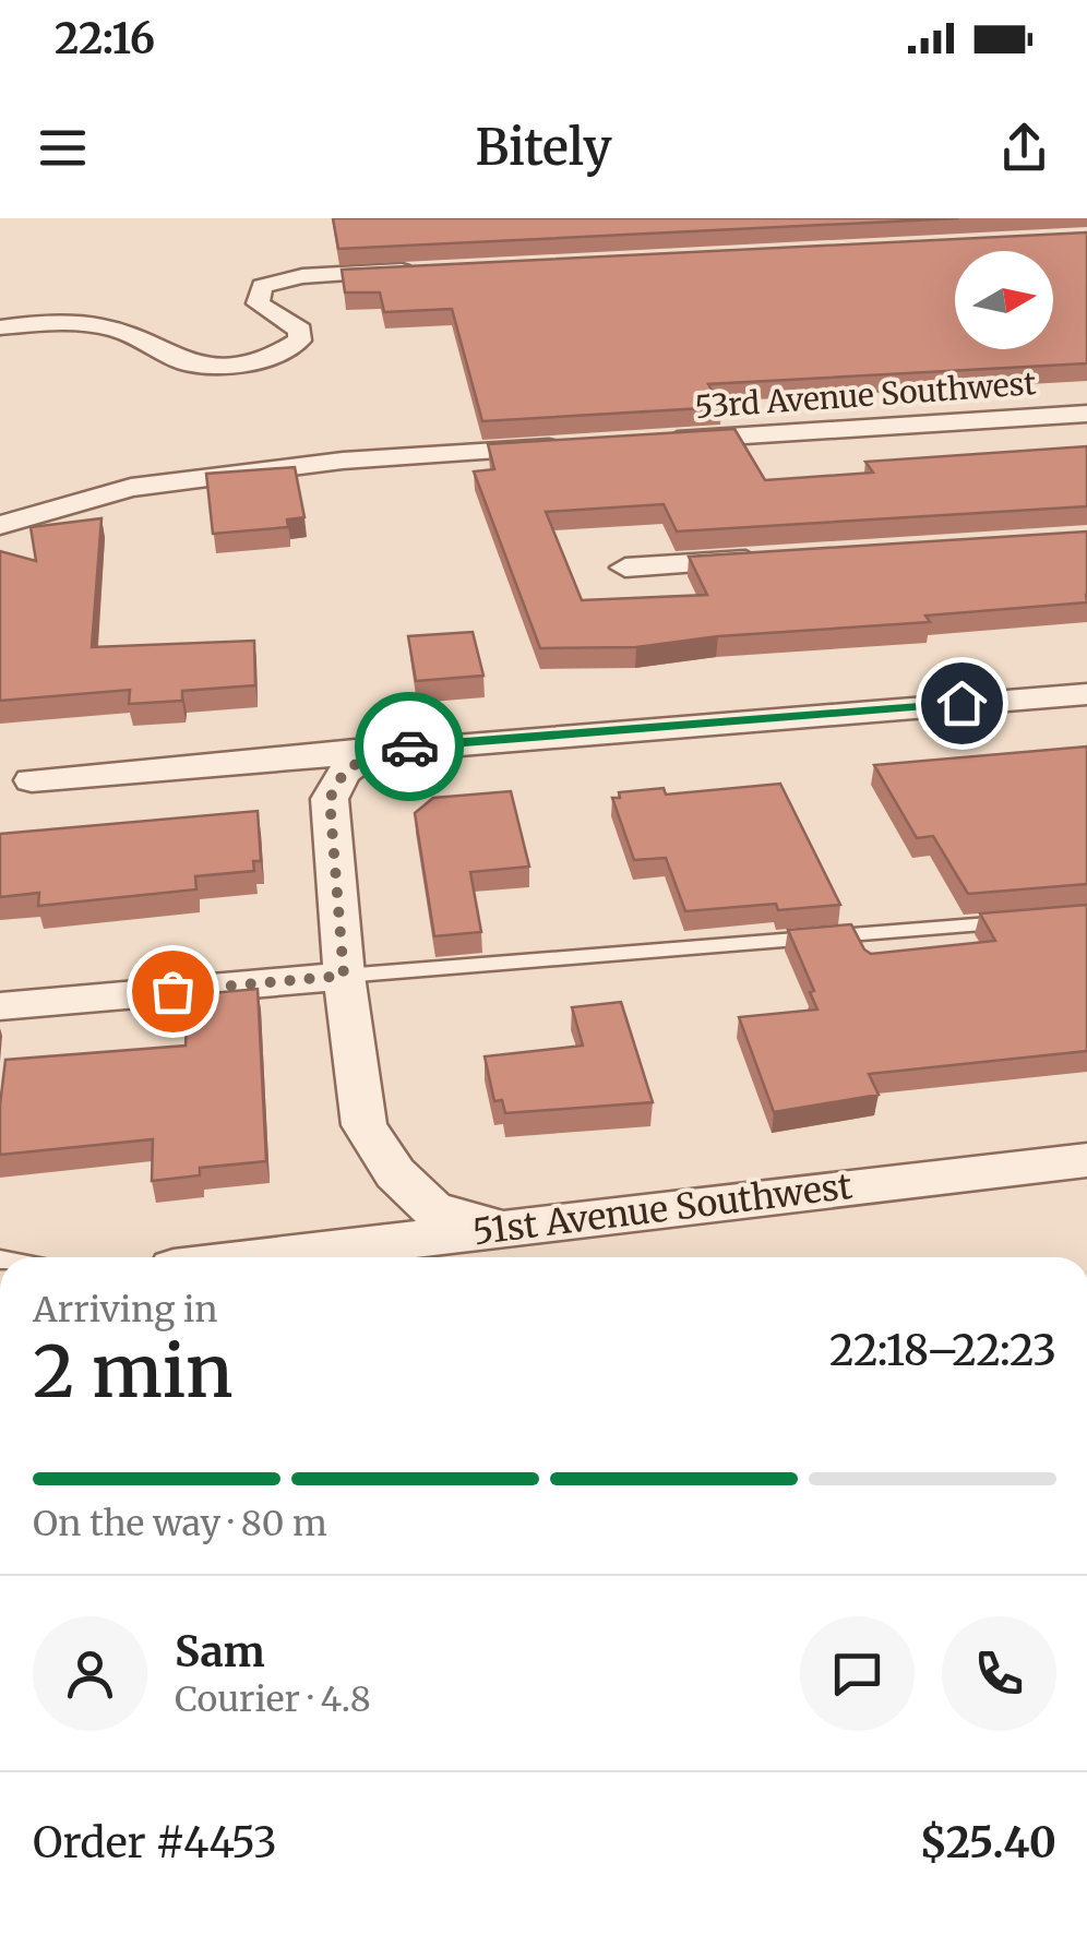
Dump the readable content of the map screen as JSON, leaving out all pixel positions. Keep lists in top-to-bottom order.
{
  "streets": {
    "street": ["53rd Avenue Southwest", "51st Avenue Southwest"]
  },
  "north": "right",
  "page": {
    "status": "22:16",
    "header": "Bitely",
    "heading": ["2 min", "Arriving in", "22:18–22:23"],
    "panel": [
      "Sam",
      "Courier · 4.8",
      "Order #4453",
      "$25.40"
    ],
    "bar": "On the way · 80 m"
  }
}
